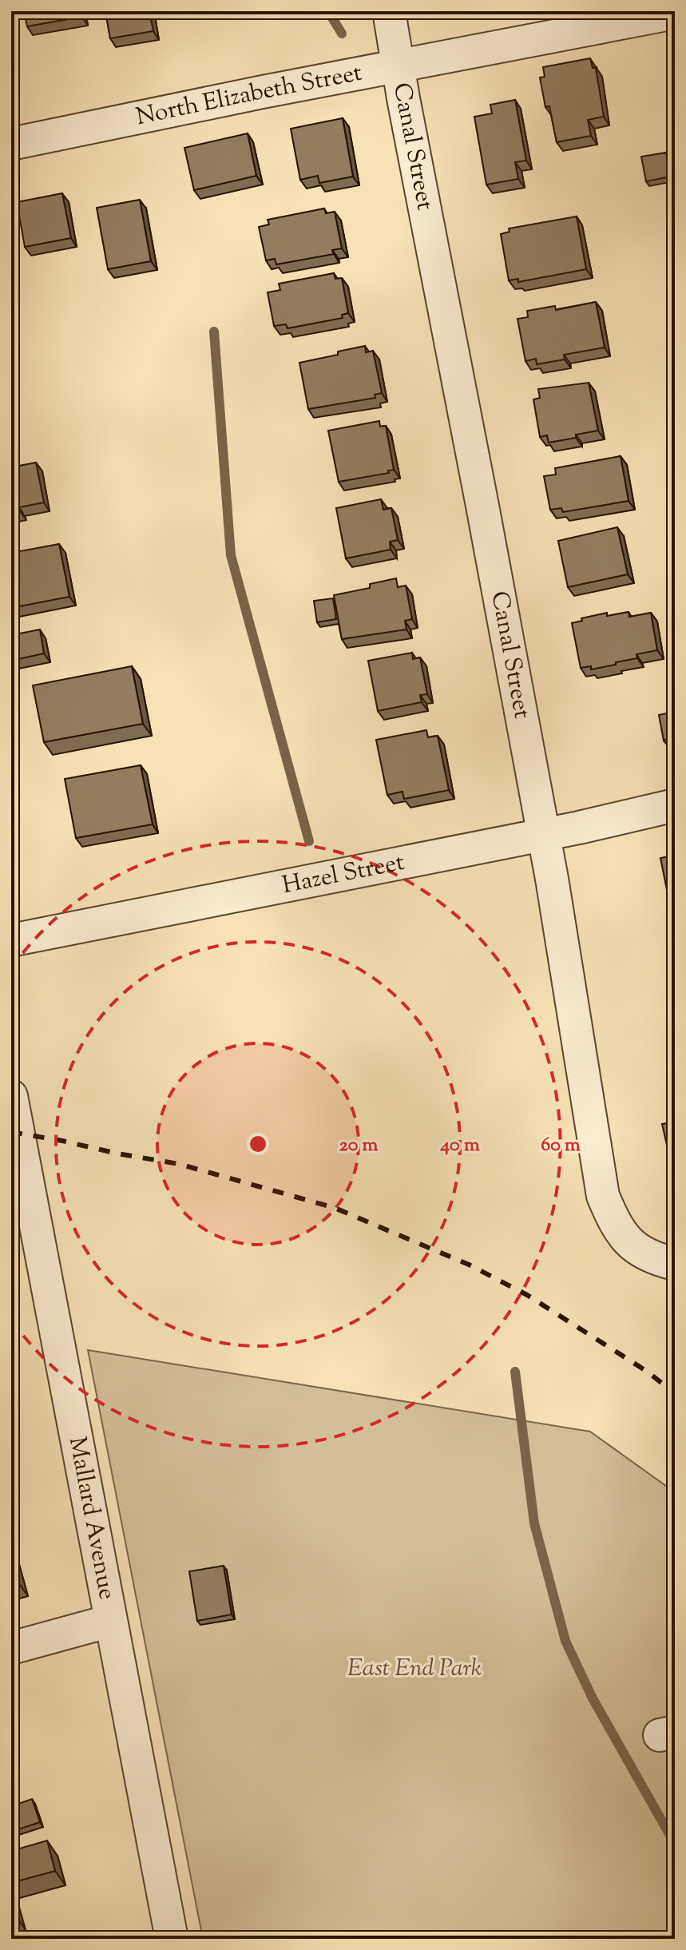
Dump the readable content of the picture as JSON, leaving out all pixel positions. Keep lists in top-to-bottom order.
{
  "streets": {
    "street": [
      "North Elizabeth Street",
      "Canal Street",
      "Hazel Street",
      "Mallard Avenue"
    ]
  },
  "crossings": [
    ["North Elizabeth Street", "Canal Street"],
    ["Canal Street", "Hazel Street"]
  ],
  "parks": ["East End Park"],
  "rings": ["20 m", "40 m", "60 m"]
}
